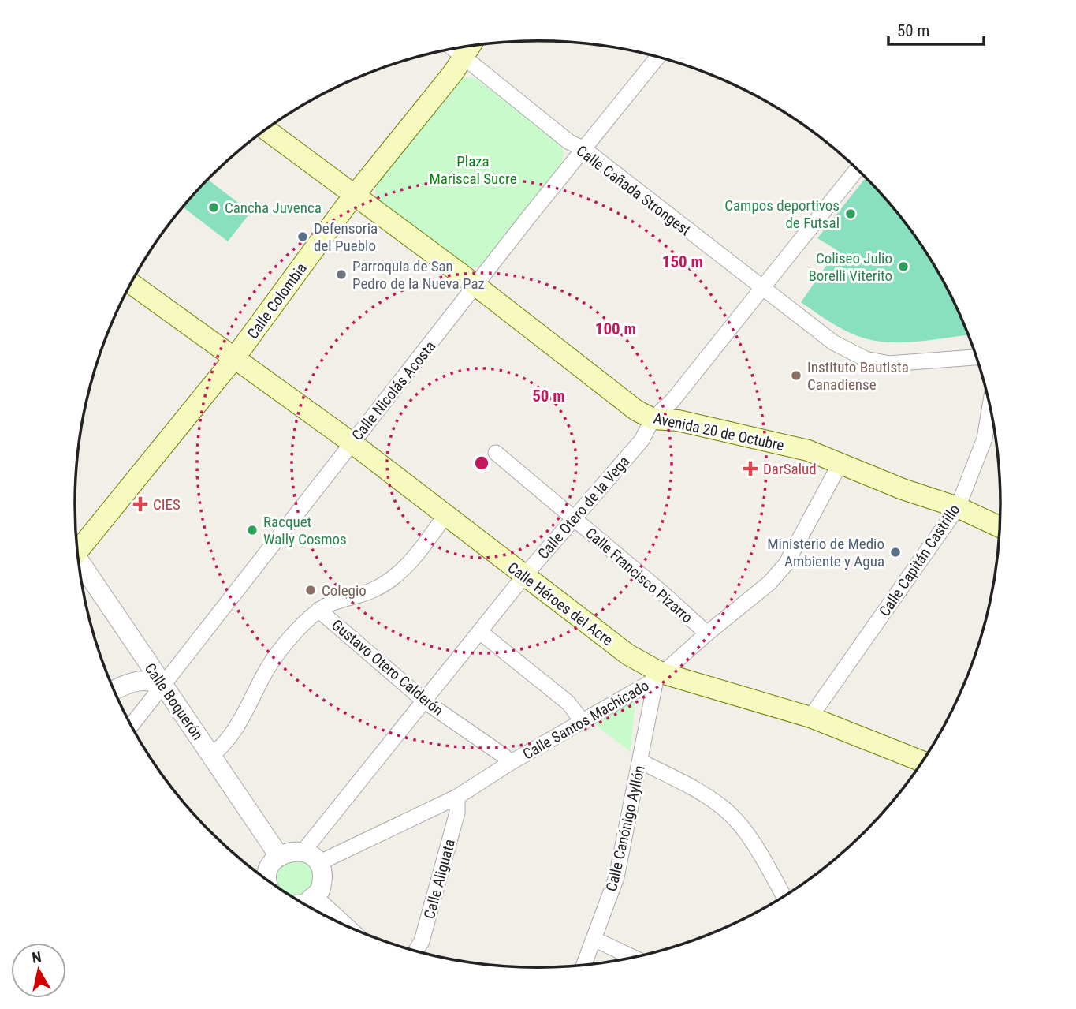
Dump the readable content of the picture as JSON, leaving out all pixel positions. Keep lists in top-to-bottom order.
{
  "streets": {
    "main road": ["Calle Colombia", "Avenida 20 de Octubre", "Calle Héroes del Acre"],
    "street": [
      "Calle Cañada Strongest",
      "Calle Nicolás Acosta",
      "Calle Otero de la Vega",
      "Calle Capitán Castrillo",
      "Calle Francisco Pizarro",
      "Gustavo Otero Calderón",
      "Calle Boquerón",
      "Calle Santos Machicado",
      "Calle Canónigo Ayllón",
      "Calle Aliguata"
    ]
  },
  "crossings": [
    ["Calle Cañada Strongest", "Calle Colombia"],
    ["Calle Cañada Strongest", "Calle Nicolás Acosta"],
    ["Calle Cañada Strongest", "Calle Otero de la Vega"],
    ["Calle Colombia", "Avenida 20 de Octubre"],
    ["Calle Colombia", "Calle Héroes del Acre"],
    ["Calle Nicolás Acosta", "Avenida 20 de Octubre"],
    ["Calle Nicolás Acosta", "Calle Héroes del Acre"],
    ["Calle Nicolás Acosta", "Calle Boquerón"],
    ["Avenida 20 de Octubre", "Calle Otero de la Vega"],
    ["Avenida 20 de Octubre", "Calle Capitán Castrillo"],
    ["Avenida 20 de Octubre", "Calle Santos Machicado"],
    ["Calle Otero de la Vega", "Calle Francisco Pizarro"],
    ["Calle Otero de la Vega", "Calle Héroes del Acre"],
    ["Calle Otero de la Vega", "Gustavo Otero Calderón"],
    ["Calle Capitán Castrillo", "Calle Héroes del Acre"],
    ["Calle Francisco Pizarro", "Calle Santos Machicado"],
    ["Calle Héroes del Acre", "Calle Santos Machicado"],
    ["Calle Héroes del Acre", "Calle Canónigo Ayllón"],
    ["Gustavo Otero Calderón", "Calle Santos Machicado"],
    ["Calle Santos Machicado", "Calle Canónigo Ayllón"],
    ["Calle Santos Machicado", "Calle Aliguata"]
  ],
  "parks": ["Plaza Mariscal Sucre"],
  "places": {
    "other": [
      "Cancha Juvenca",
      "Campos deportivos de Futsal",
      "Defensoria del Pueblo",
      "Coliseo Julio Borelli Viterito",
      "Parroquia de San Pedro de la Nueva Paz",
      "Instituto Bautista Canadiense",
      "Racquet Wally Cosmos",
      "Ministerio de Medio Ambiente y Agua",
      "Colegio"
    ],
    "health": ["DarSalud", "CIES"]
  },
  "scale_bar": "50 m",
  "north": "top",
  "rings": ["150 m", "100 m", "50 m"]
}
